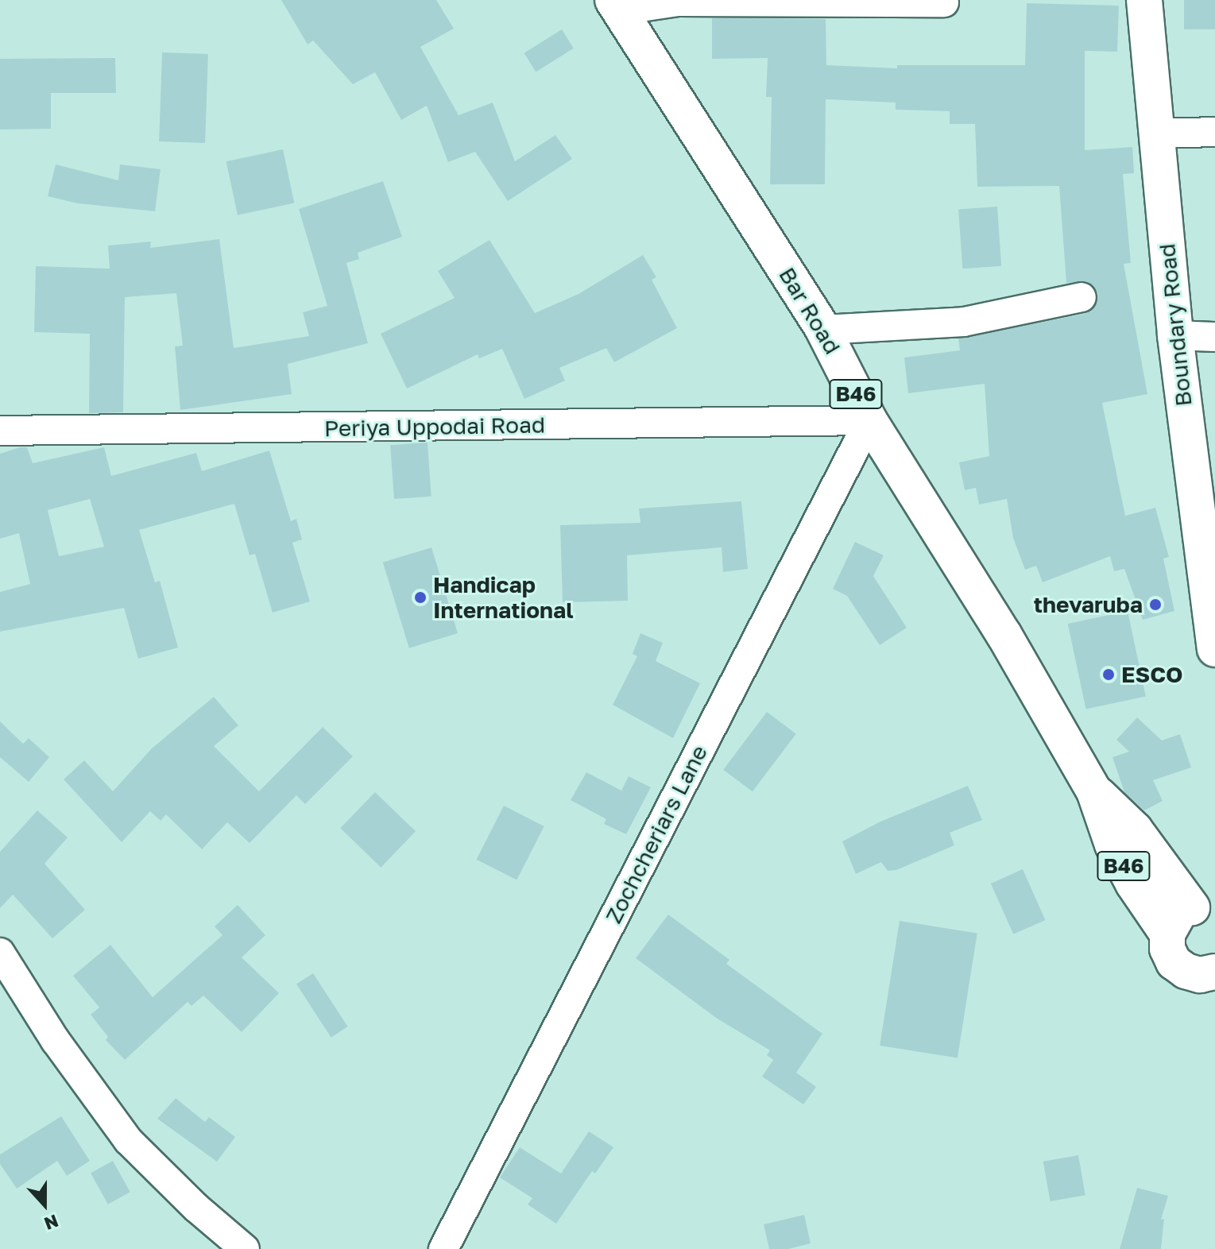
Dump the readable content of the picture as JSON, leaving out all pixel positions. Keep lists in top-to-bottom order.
{
  "streets": {
    "main road": ["Bar Road", "Boundary Road", "B46"],
    "street": ["Periya Uppodai Road", "Zochcheriars Lane"]
  },
  "crossings": [
    ["Bar Road", "Periya Uppodai Road"],
    ["Bar Road", "Zochcheriars Lane"],
    ["Periya Uppodai Road", "Zochcheriars Lane"]
  ],
  "places": ["Handicap International", "thevaruba", "ESCO"],
  "north": "bottom"
}
